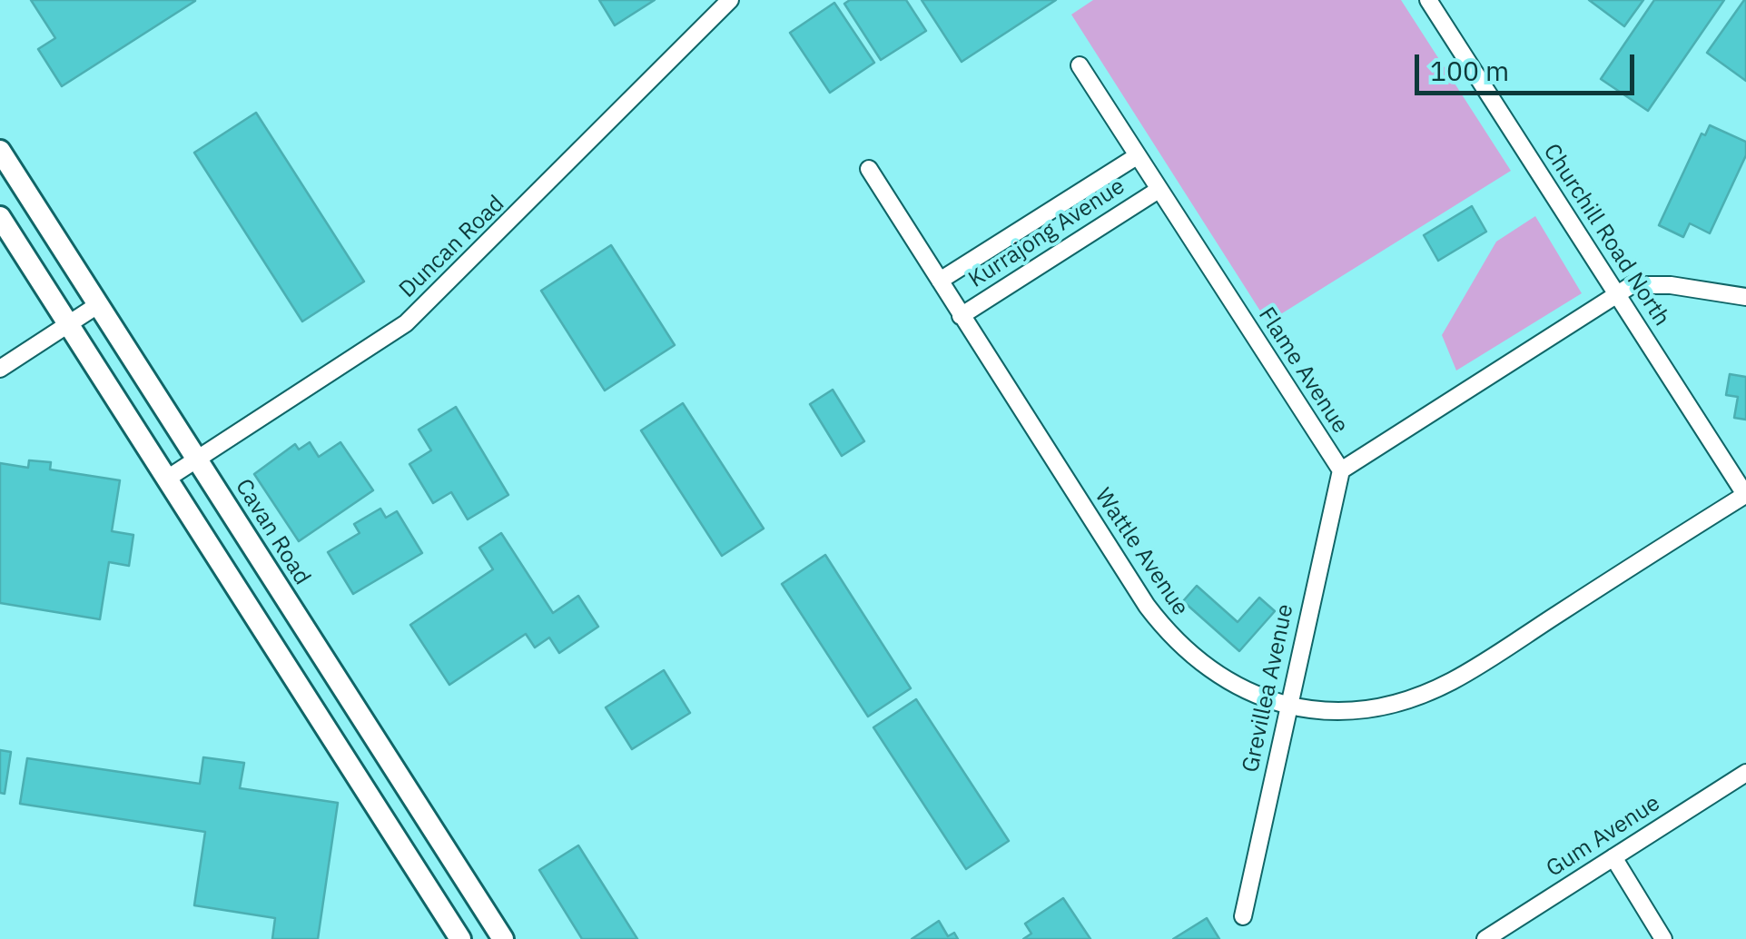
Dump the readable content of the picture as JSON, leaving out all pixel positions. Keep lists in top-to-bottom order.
{
  "streets": {
    "main road": ["Cavan Road"],
    "street": [
      "Kurrajong Avenue",
      "Churchill Road North",
      "Duncan Road",
      "Flame Avenue",
      "Wattle Avenue",
      "Grevillea Avenue",
      "Gum Avenue"
    ]
  },
  "crossings": [
    ["Kurrajong Avenue", "Flame Avenue"],
    ["Kurrajong Avenue", "Wattle Avenue"],
    ["Churchill Road North", "Flame Avenue"],
    ["Churchill Road North", "Wattle Avenue"],
    ["Duncan Road", "Cavan Road"],
    ["Flame Avenue", "Grevillea Avenue"],
    ["Wattle Avenue", "Grevillea Avenue"]
  ],
  "scale_bar": "100 m"
}
